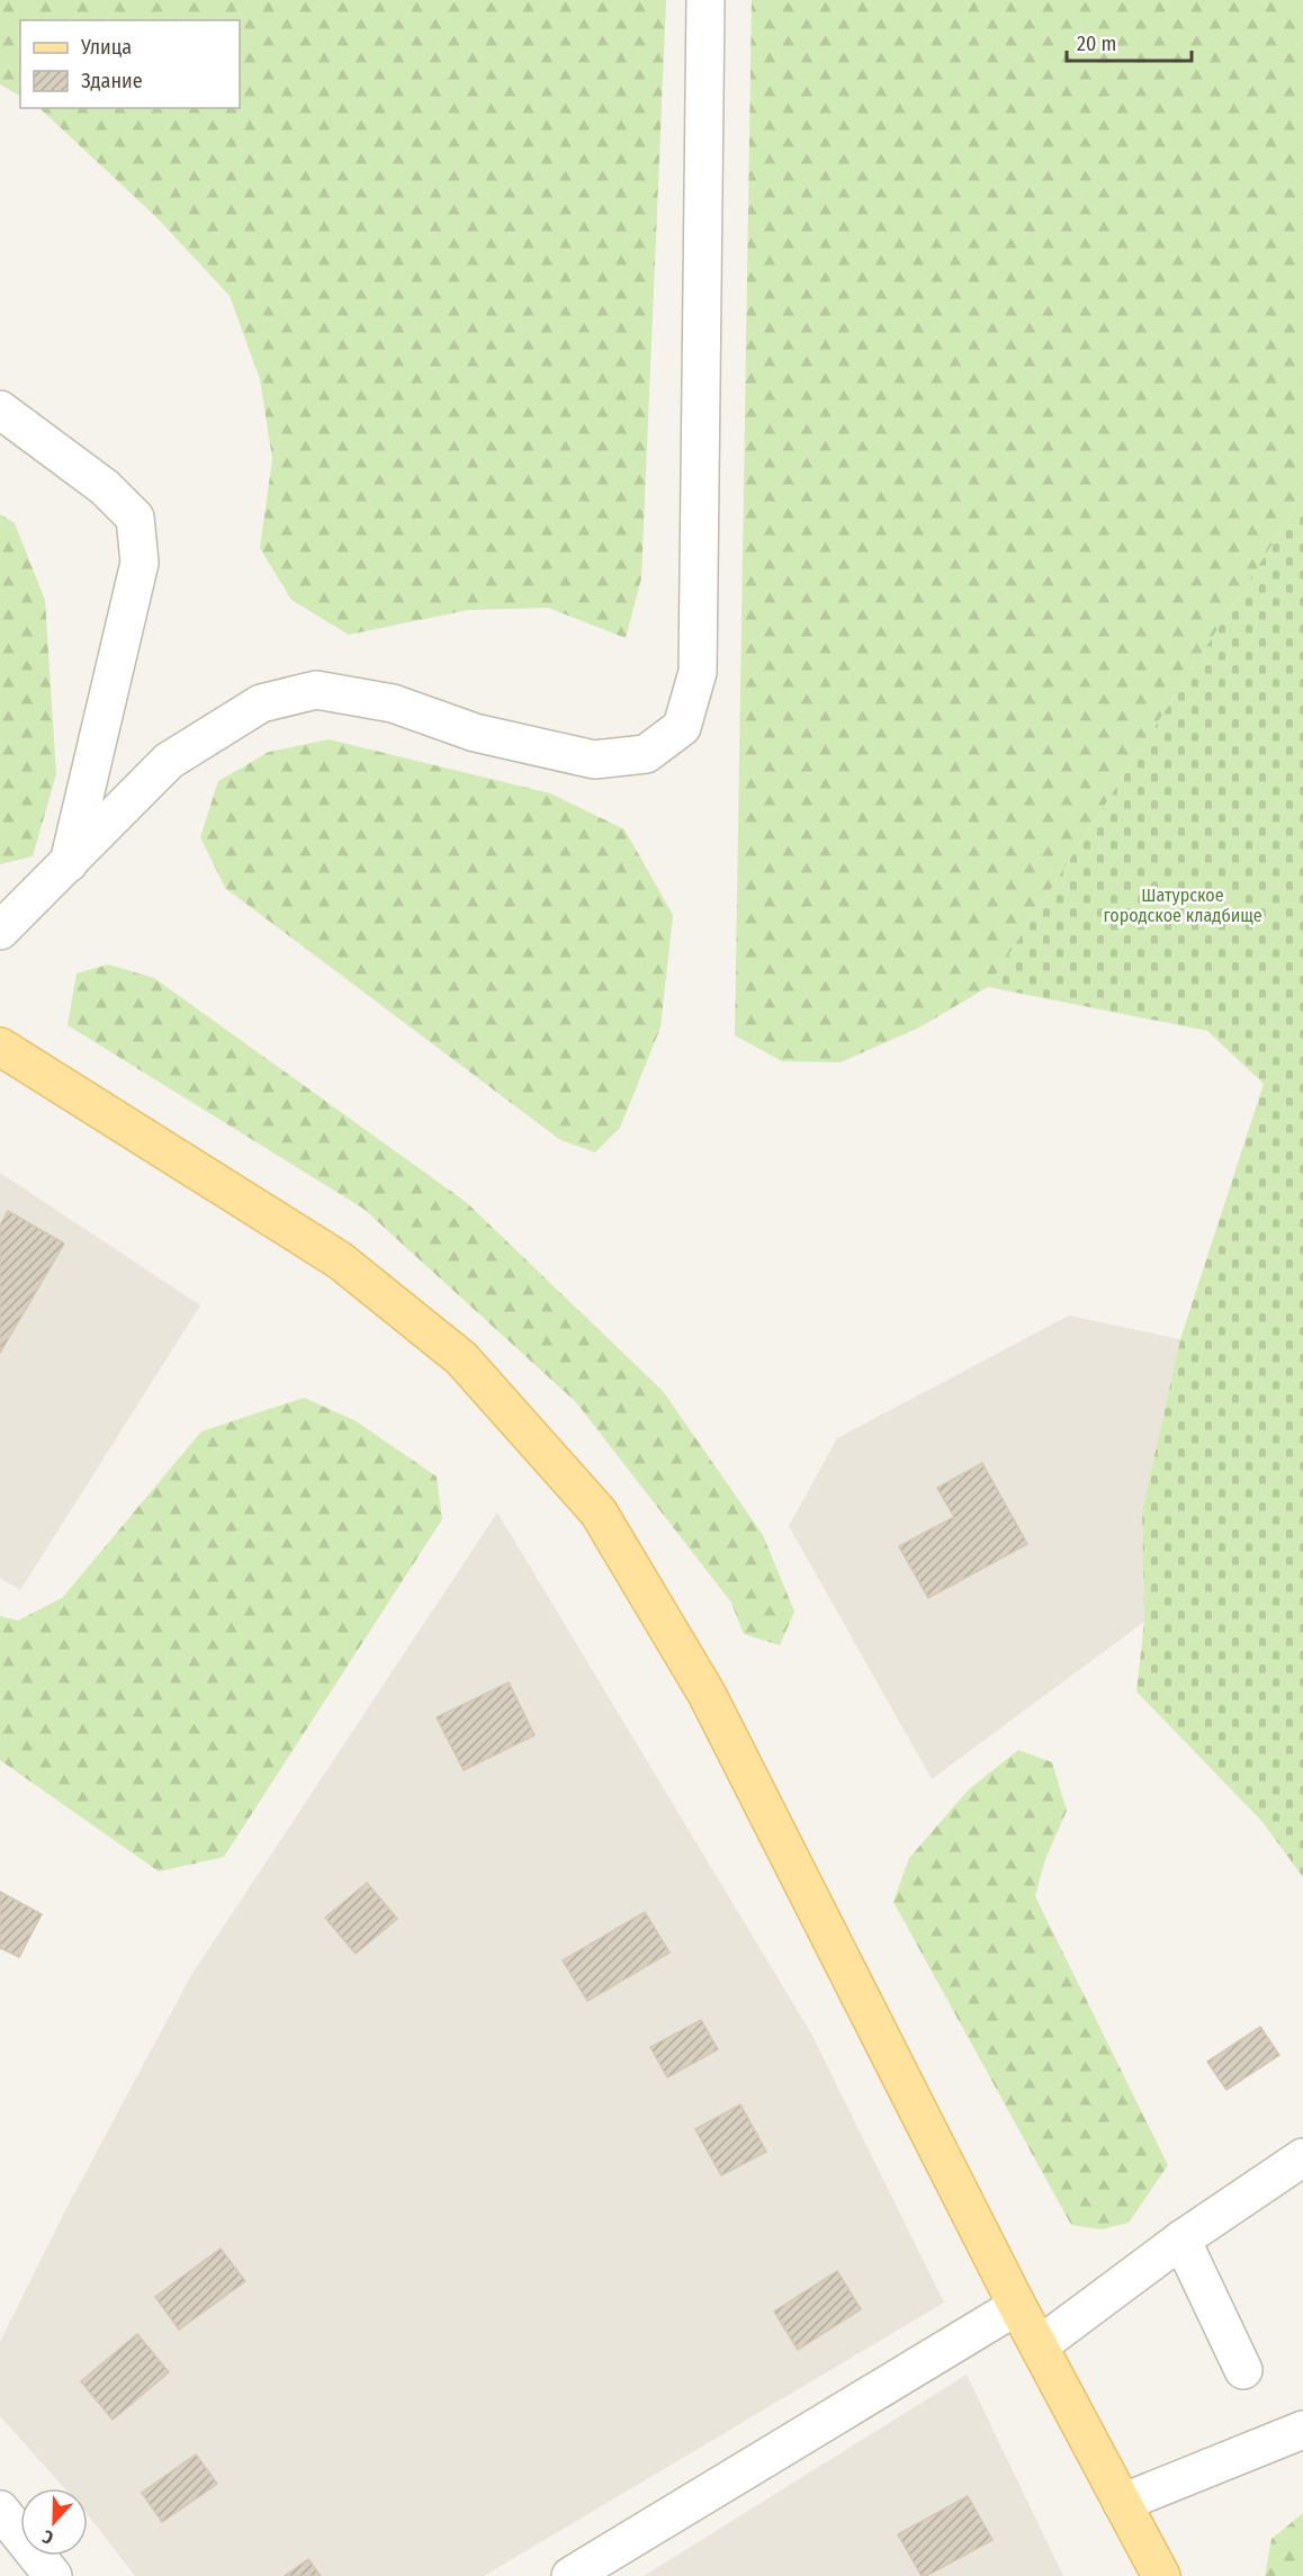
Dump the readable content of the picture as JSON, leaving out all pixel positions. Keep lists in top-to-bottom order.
{
  "parks": ["Шатурское городское кладбище"],
  "legend": ["Улица", "Здание"],
  "scale_bar": "20 m",
  "north": "bottom"
}
